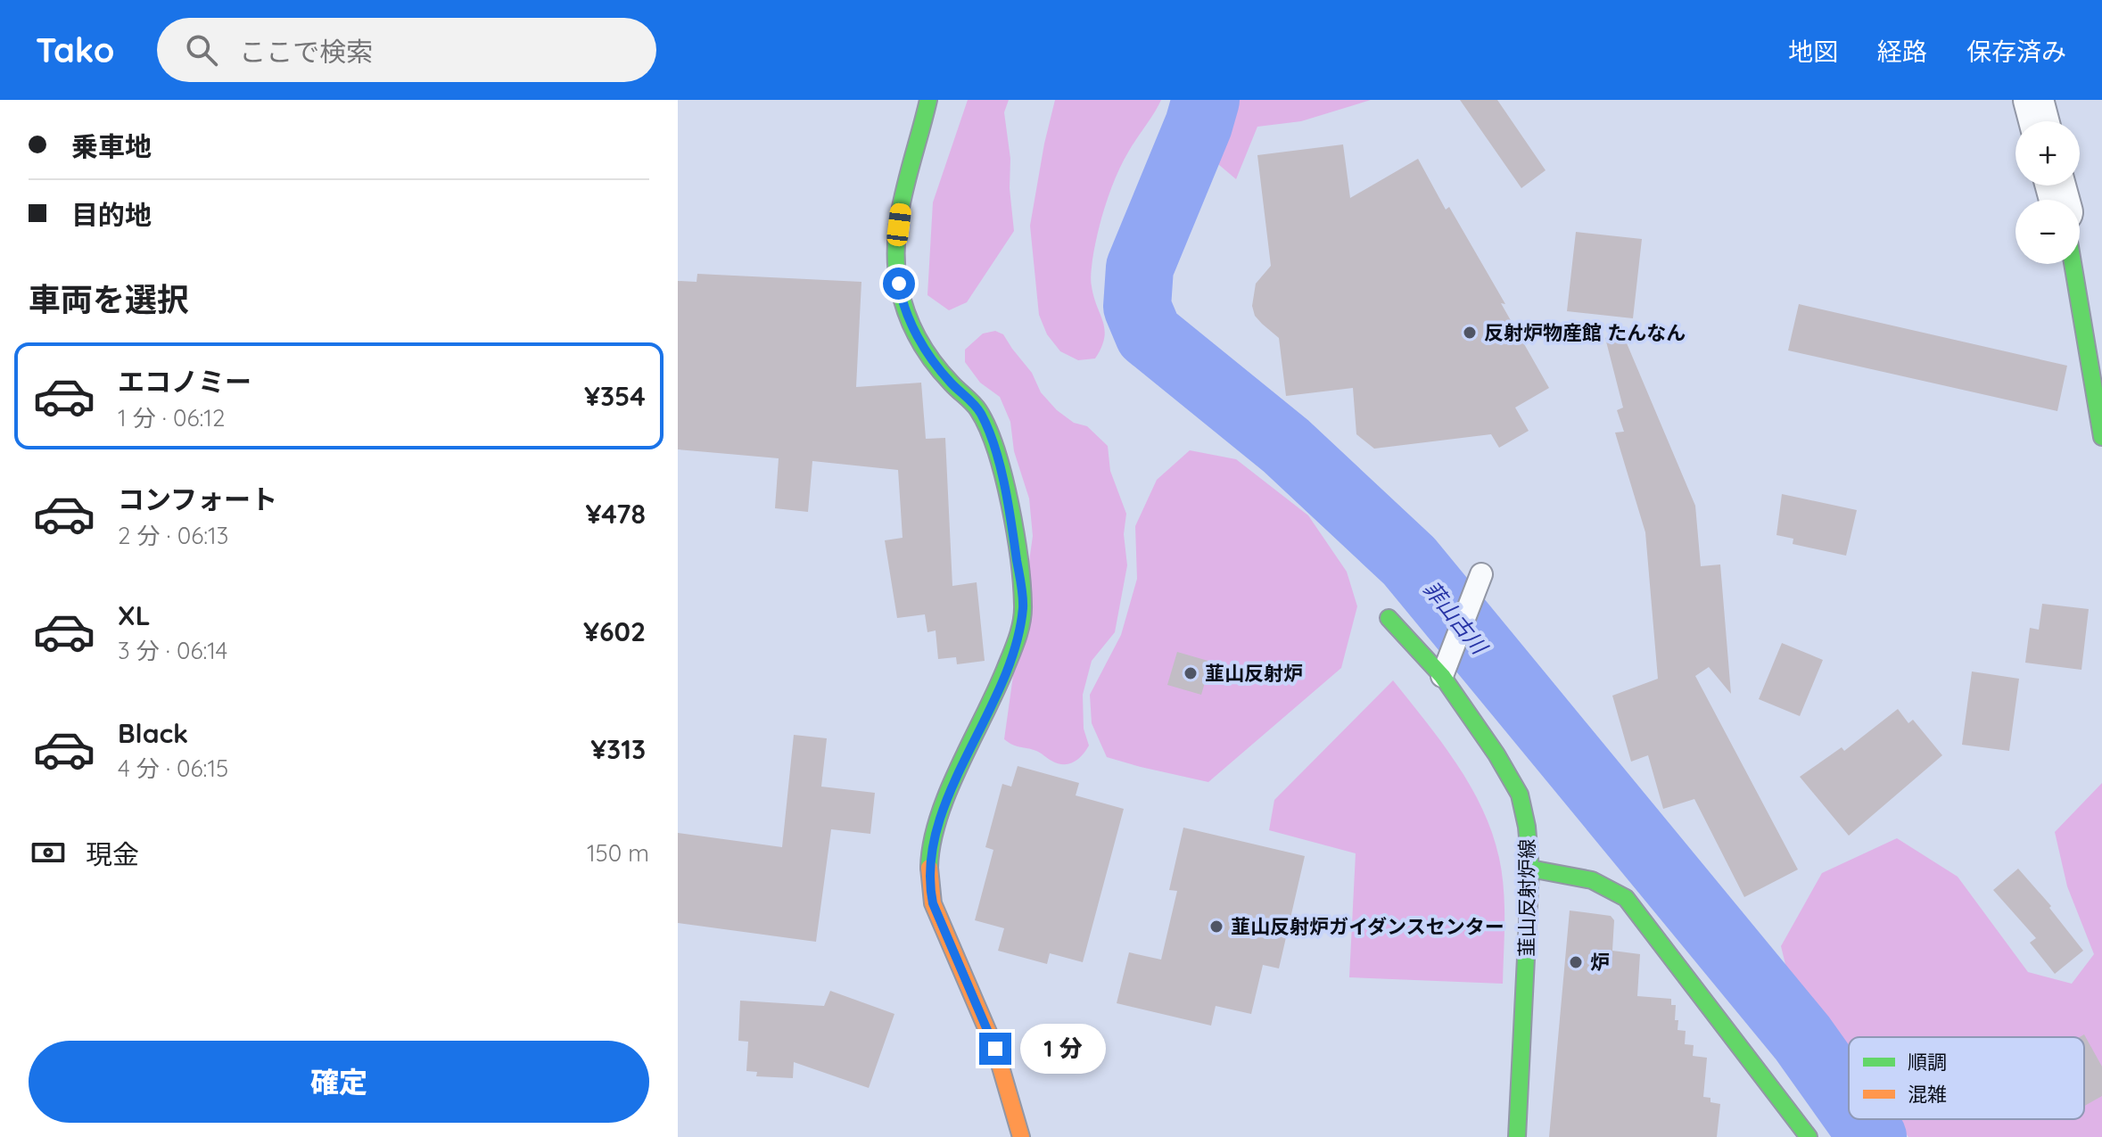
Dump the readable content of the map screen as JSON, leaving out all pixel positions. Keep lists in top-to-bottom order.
{
  "streets": {
    "street": ["韮山反射炉線"]
  },
  "water": ["菲山古川"],
  "places": [
    "反射炉物産館 たんなん",
    "韮山反射炉",
    "韮山反射炉ガイダンスセンター",
    "炉"
  ],
  "legend": ["順調", "混雑"],
  "page": {
    "header": "Tako",
    "search": "ここで検索",
    "nav": ["地図", "経路", "保存済み"],
    "banner": ["乗車地", "目的地"],
    "map_buttons": ["+", "−"],
    "heading": "車両を選択",
    "list": [
      {
        "name": "エコノミー",
        "note": "1 分 · 06:12",
        "value": "¥354"
      },
      {
        "name": "コンフォート",
        "note": "2 分 · 06:13",
        "value": "¥478"
      },
      {
        "name": "XL",
        "note": "3 分 · 06:14",
        "value": "¥602"
      },
      {
        "name": "Black",
        "note": "4 分 · 06:15",
        "value": "¥313"
      }
    ],
    "pay": ["現金", "150 m"],
    "bubble": "1 分",
    "buttons": "確定"
  }
}
